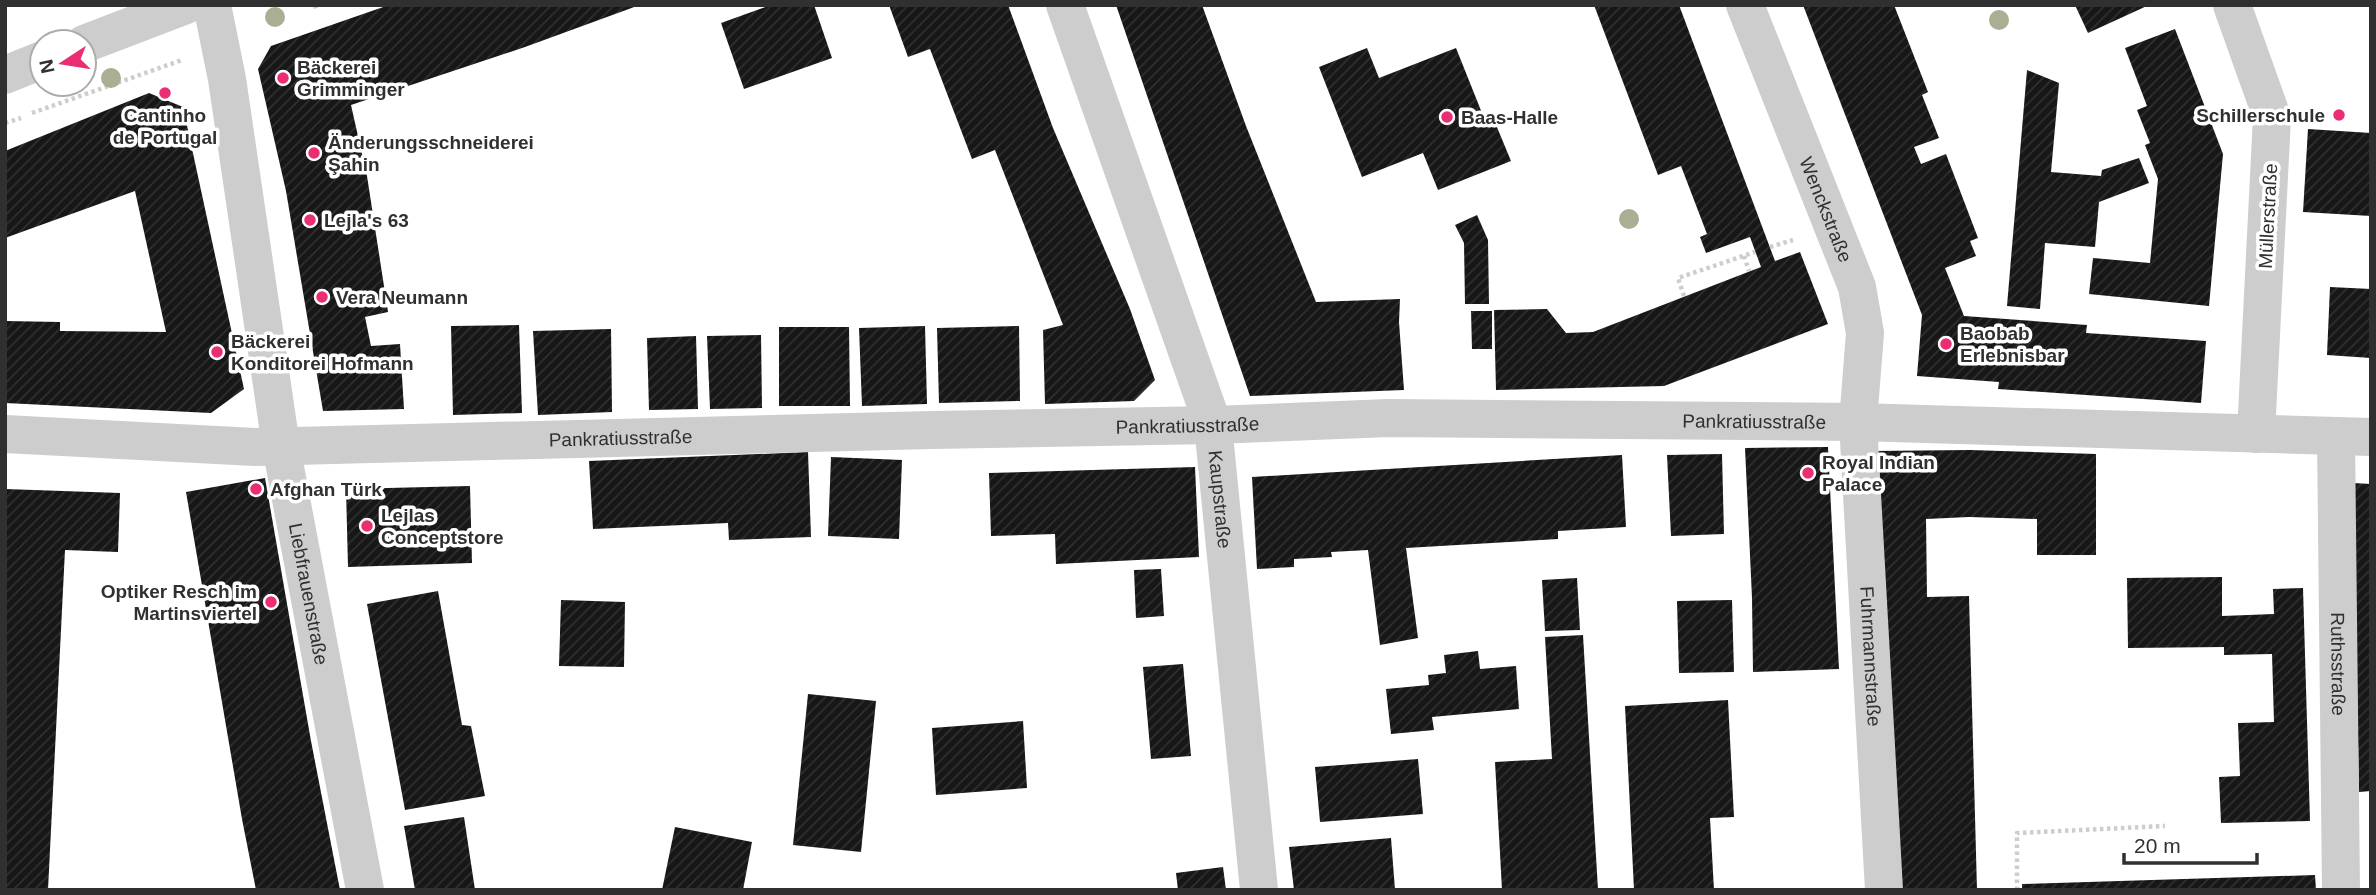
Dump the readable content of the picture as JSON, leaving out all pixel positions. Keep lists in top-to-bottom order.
{
  "streets": {
    "street": [
      "Wenckstraße",
      "Müllerstraße",
      "Pankratiusstraße",
      "Kaupstraße",
      "Liebfrauenstraße",
      "Fuhrmannstraße",
      "Ruthsstraße"
    ]
  },
  "crossings": [
    ["Wenckstraße", "Pankratiusstraße"],
    ["Wenckstraße", "Fuhrmannstraße"],
    ["Müllerstraße", "Pankratiusstraße"],
    ["Pankratiusstraße", "Kaupstraße"],
    ["Pankratiusstraße", "Liebfrauenstraße"],
    ["Pankratiusstraße", "Fuhrmannstraße"],
    ["Pankratiusstraße", "Ruthsstraße"]
  ],
  "places": [
    "Bäckerei Grimminger",
    "Cantinho de Portugal",
    "Schillerschule",
    "Baas-Halle",
    "Änderungsschneiderei Şahin",
    "Lejla's 63",
    "Vera Neumann",
    "Baobab Erlebnisbar",
    "Bäckerei Konditorei Hofmann",
    "Royal Indian Palace",
    "Afghan Türk",
    "Lejlas Conceptstore",
    "Optiker Resch im Martinsviertel"
  ],
  "scale_bar": "20 m",
  "north": "left"
}
